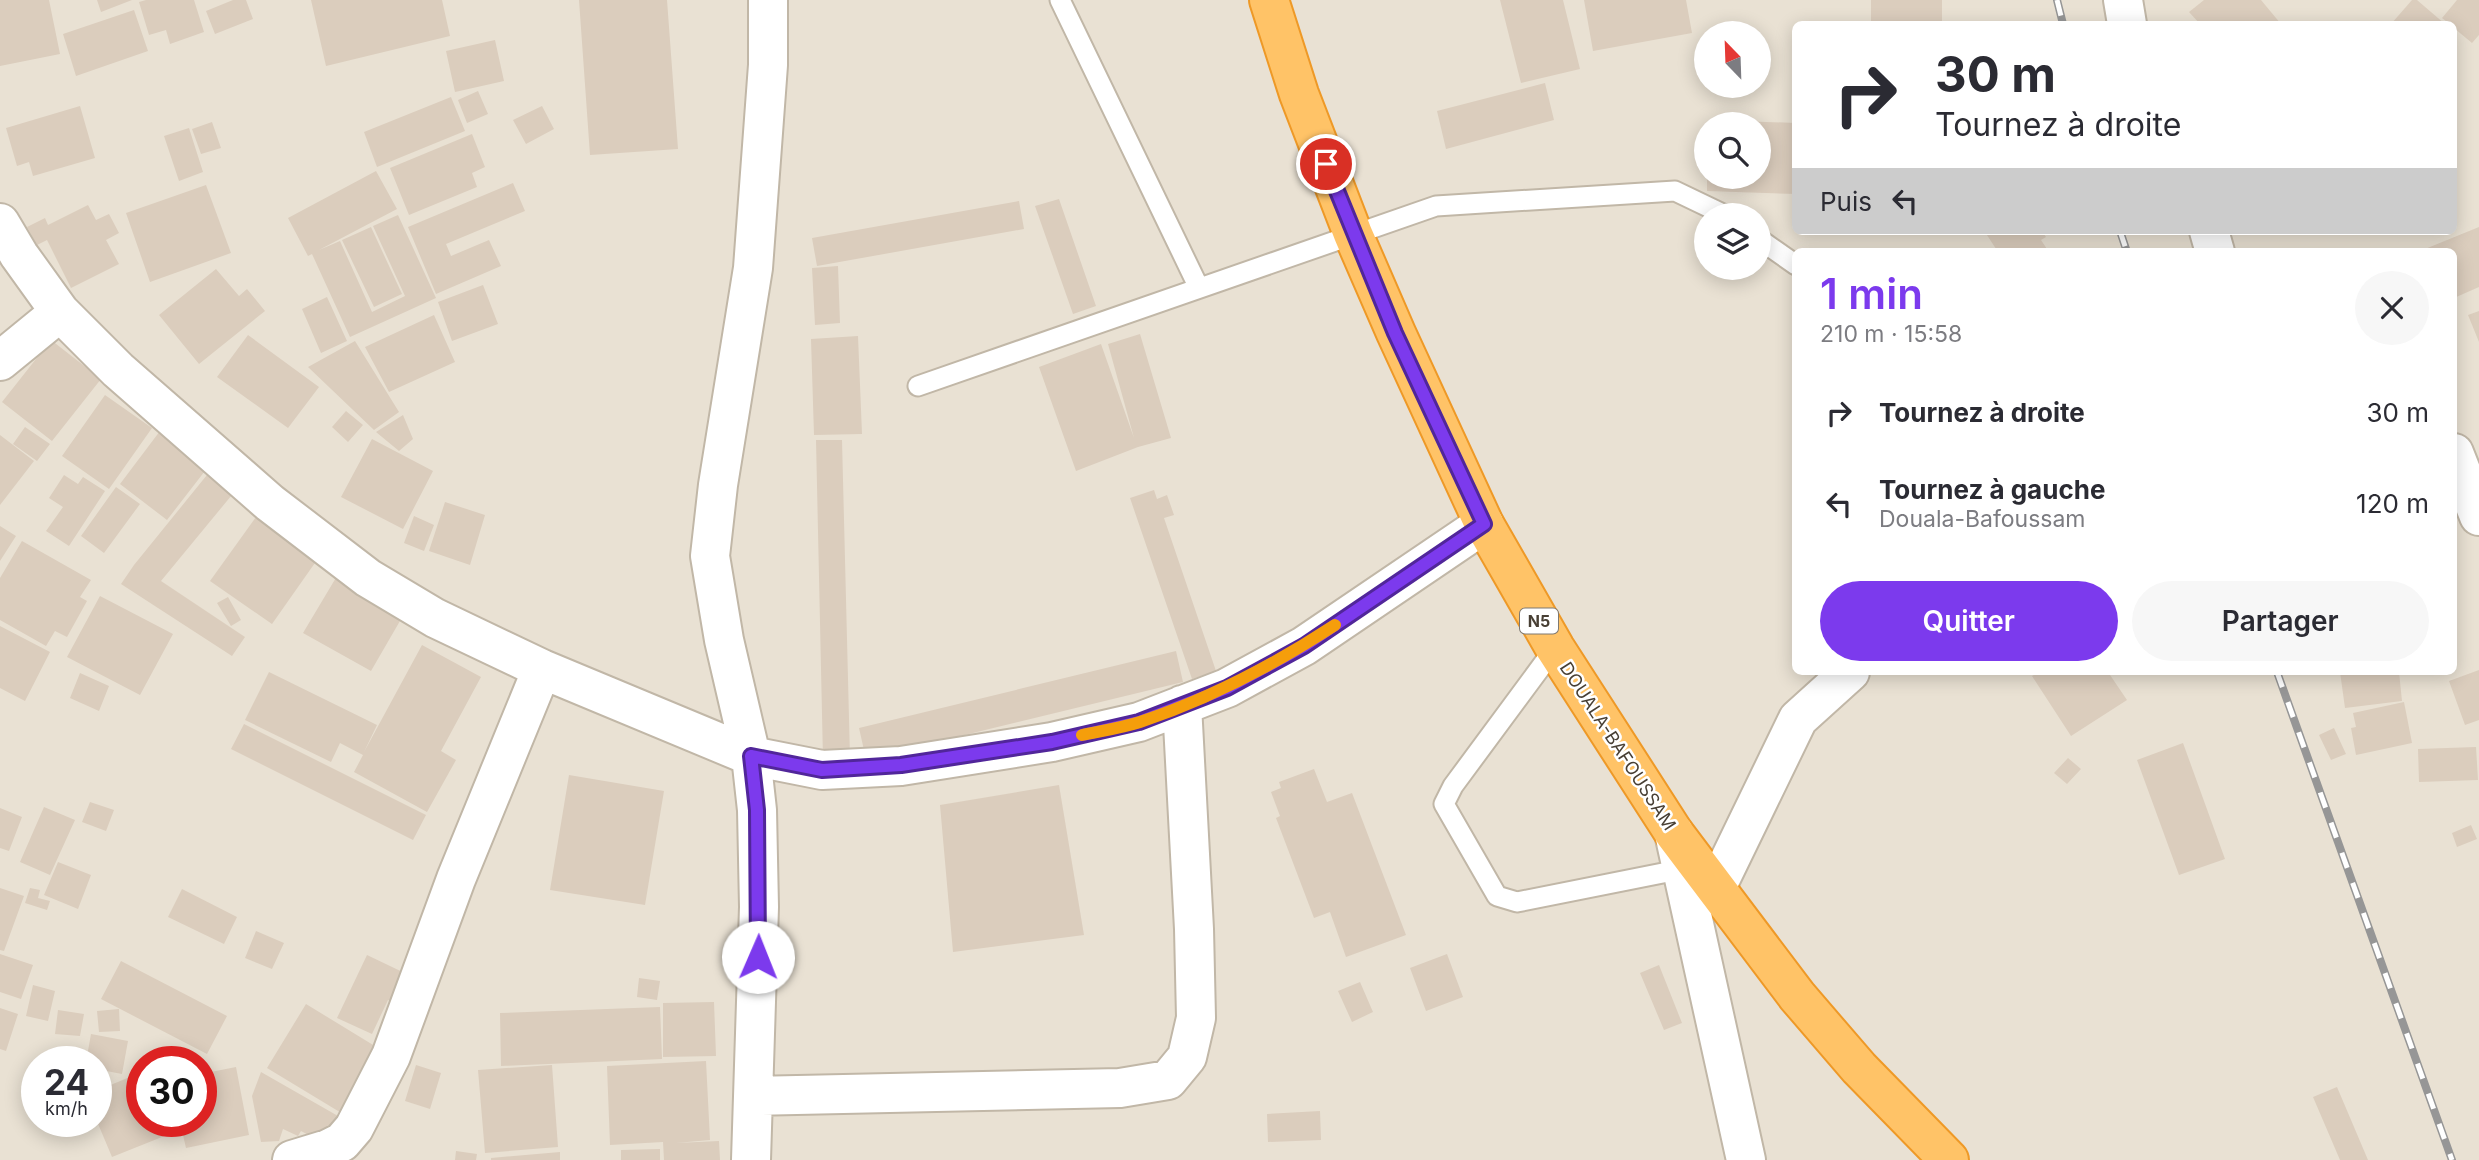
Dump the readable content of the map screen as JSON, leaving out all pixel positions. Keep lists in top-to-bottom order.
{
  "streets": {
    "highway": ["N5", "DOUALA-BAFOUSSAM"]
  },
  "north": "top left",
  "page": {
    "turn": ["30 m", "Tournez à droite"],
    "then": "Puis",
    "heading": ["1 min", "210 m · 15:58"],
    "list": [
      {
        "name": "Tournez à droite",
        "value": "30 m"
      },
      {
        "name": "Tournez à gauche",
        "note": "Douala-Bafoussam",
        "value": "120 m"
      }
    ],
    "buttons": ["Quitter", "Partager"],
    "speed": "24 km/h",
    "limit": "30"
  }
}
